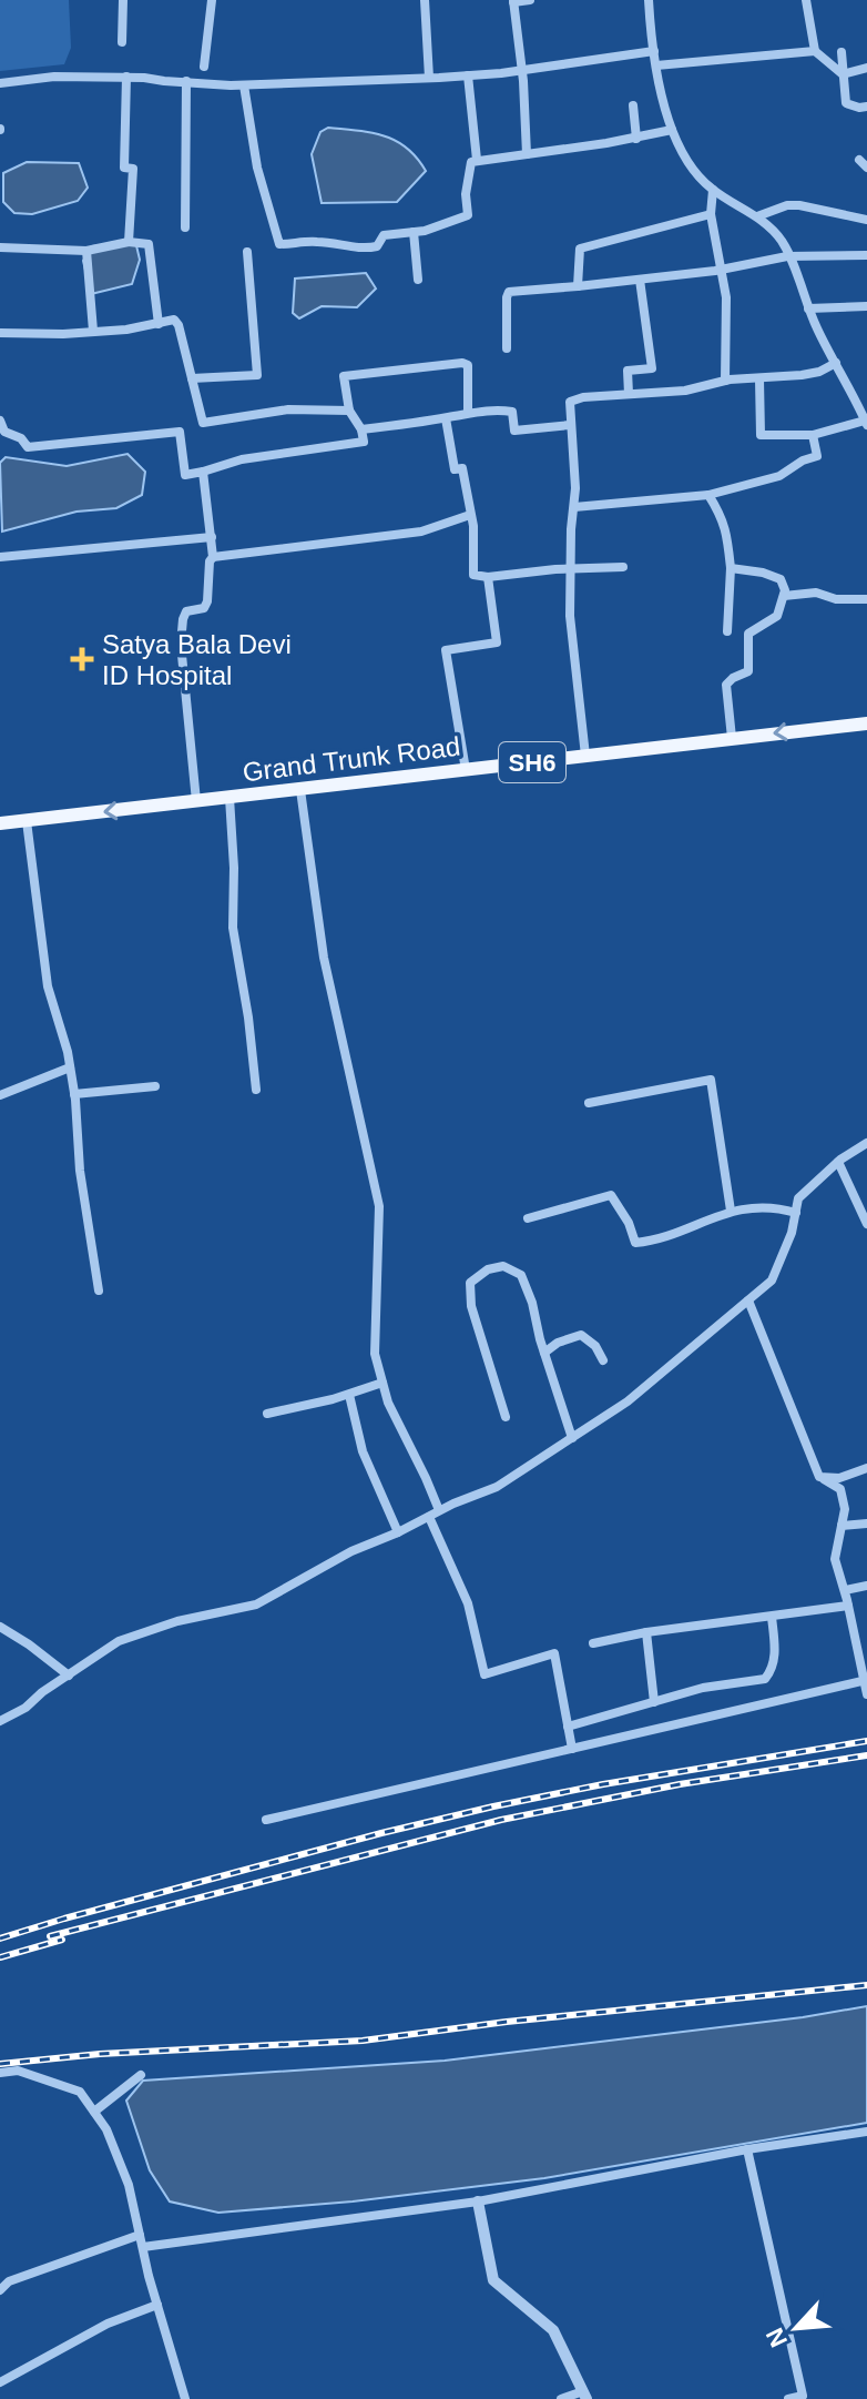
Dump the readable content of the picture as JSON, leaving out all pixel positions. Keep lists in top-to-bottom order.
{
  "streets": {
    "main road": ["Grand Trunk Road", "SH6"]
  },
  "one_way": ["Grand Trunk Road"],
  "places": {
    "health": ["Satya Bala Devi ID Hospital"]
  },
  "north": "bottom left"
}
